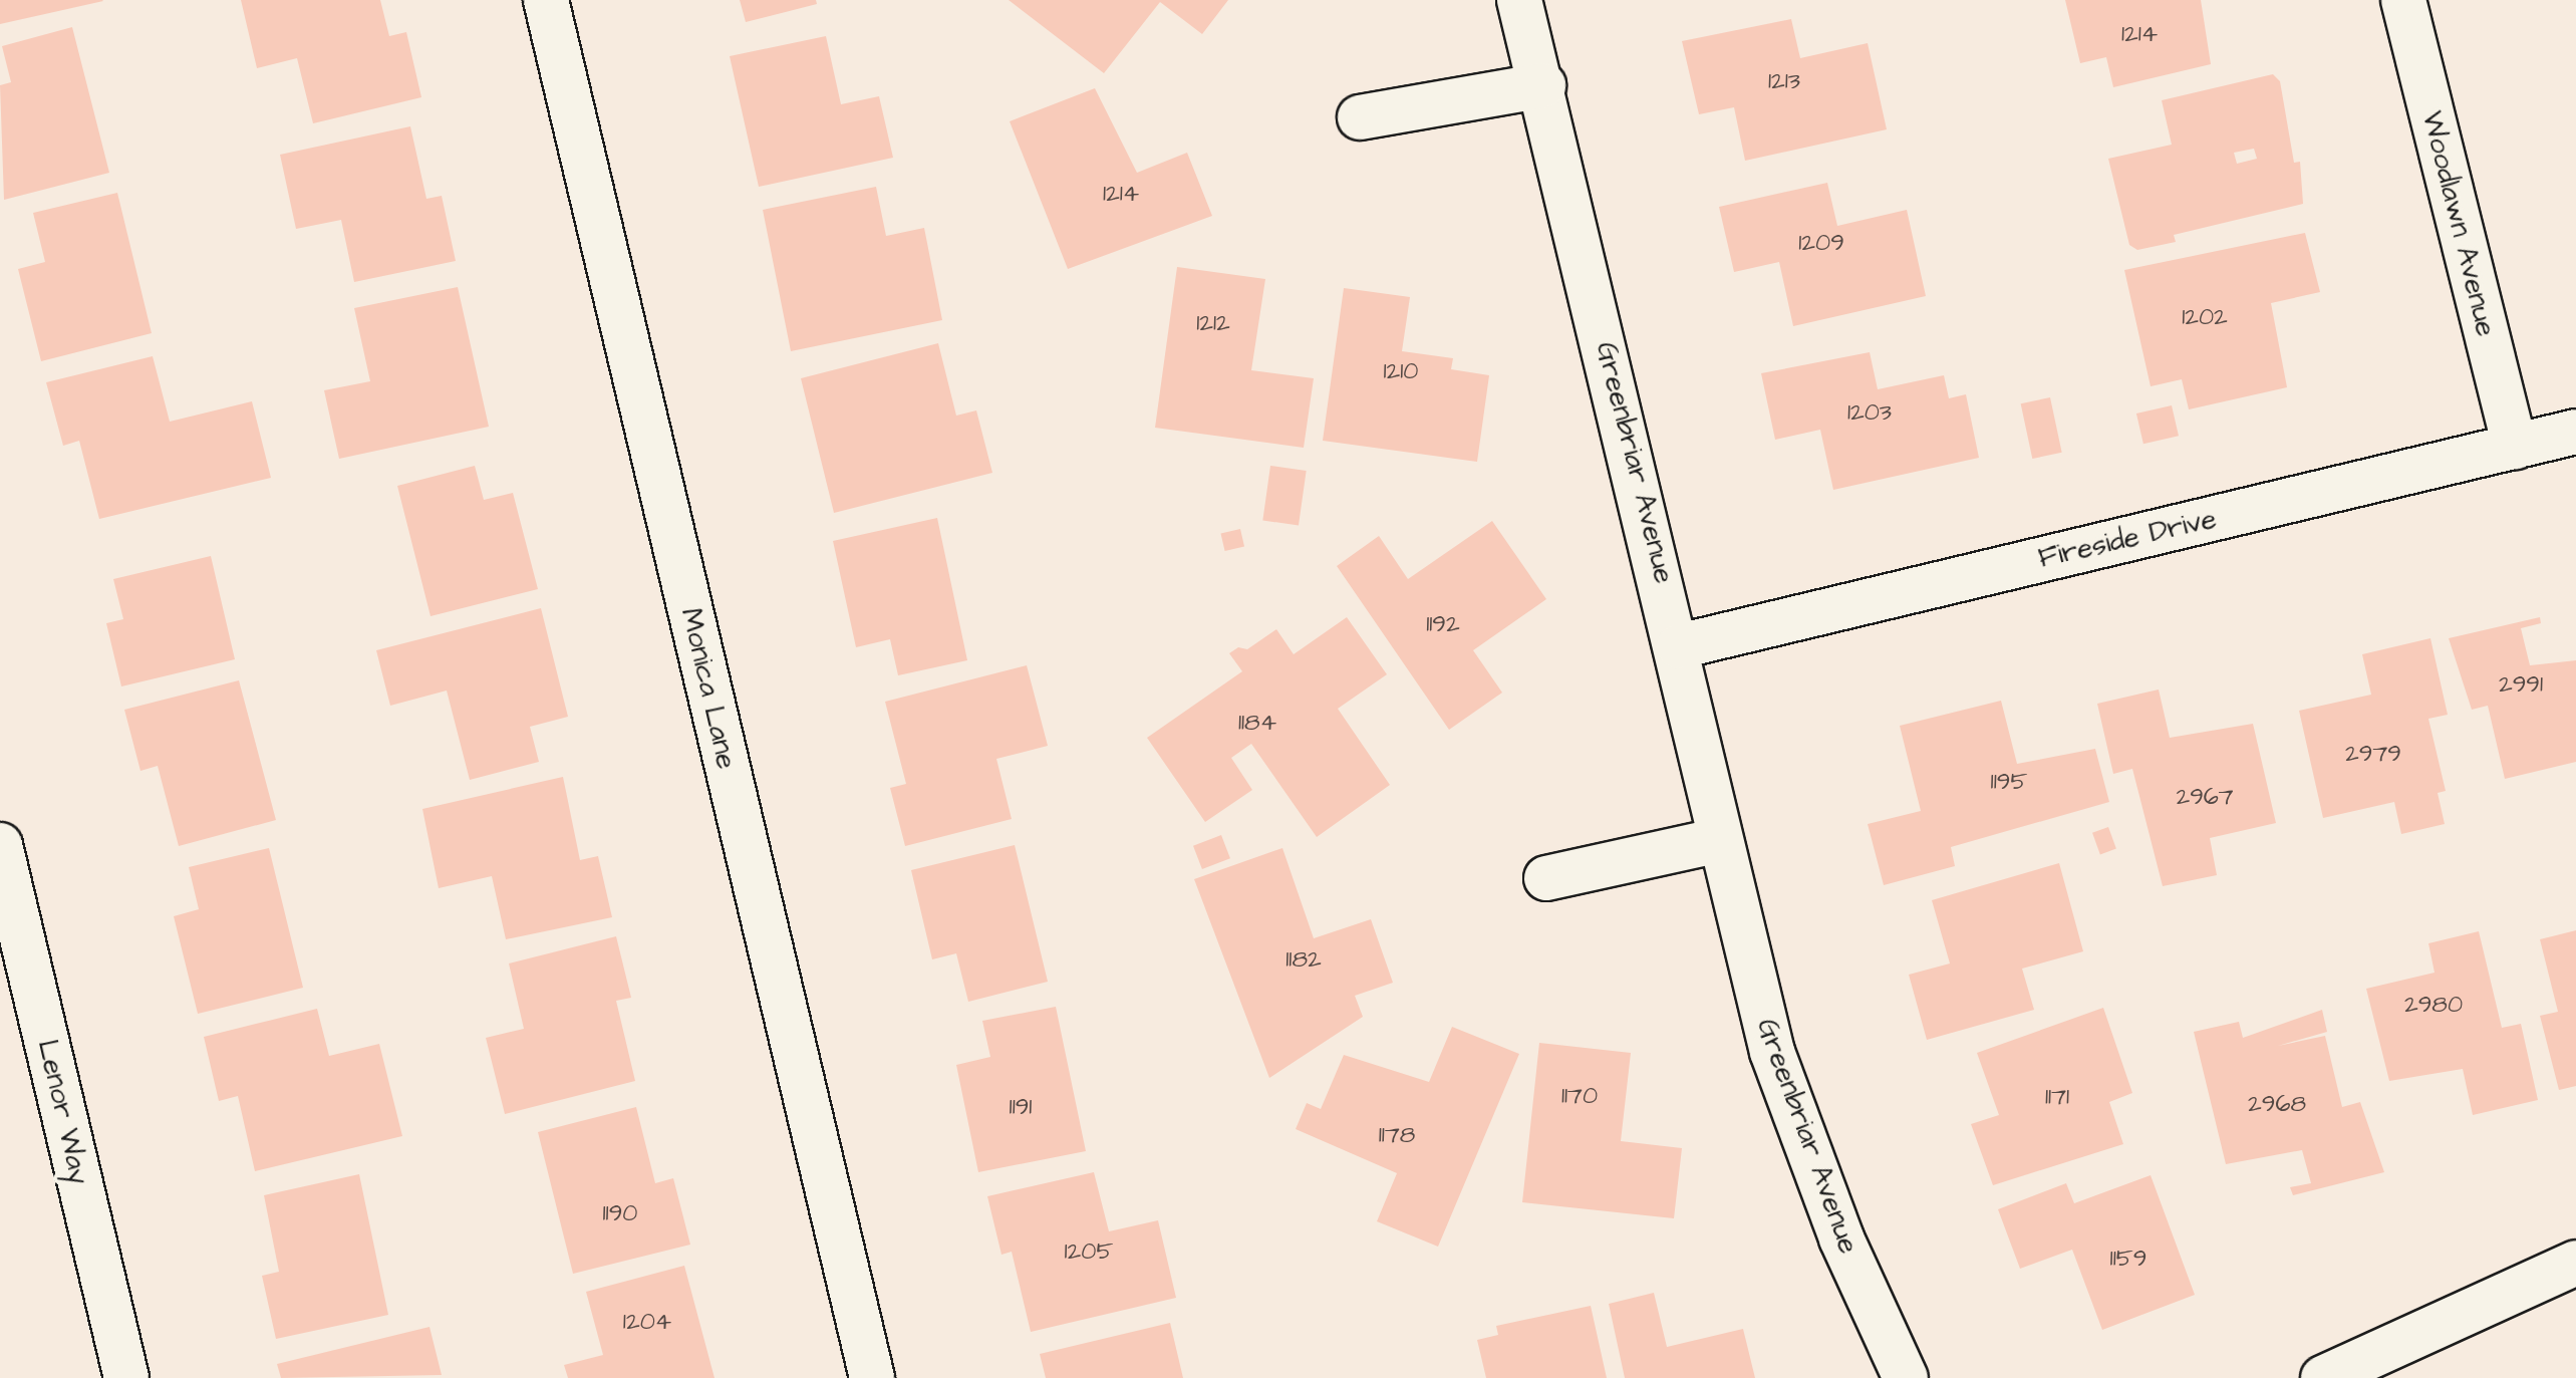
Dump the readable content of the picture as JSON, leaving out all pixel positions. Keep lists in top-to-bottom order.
{
  "streets": {
    "street": [
      "Woodlawn Avenue",
      "Greenbriar Avenue",
      "Fireside Drive",
      "Monica Lane",
      "Lenor Way"
    ]
  },
  "crossings": [
    ["Woodlawn Avenue", "Fireside Drive"],
    ["Greenbriar Avenue", "Fireside Drive"]
  ],
  "house_numbers": [
    "1214",
    "1213",
    "1214",
    "1209",
    "1202",
    "1212",
    "1210",
    "1203",
    "1192",
    "2991",
    "1184",
    "2979",
    "1195",
    "2967",
    "1182",
    "2980",
    "1170",
    "1171",
    "2968",
    "1191",
    "1178",
    "1190",
    "1205",
    "1159",
    "1204"
  ]
}
